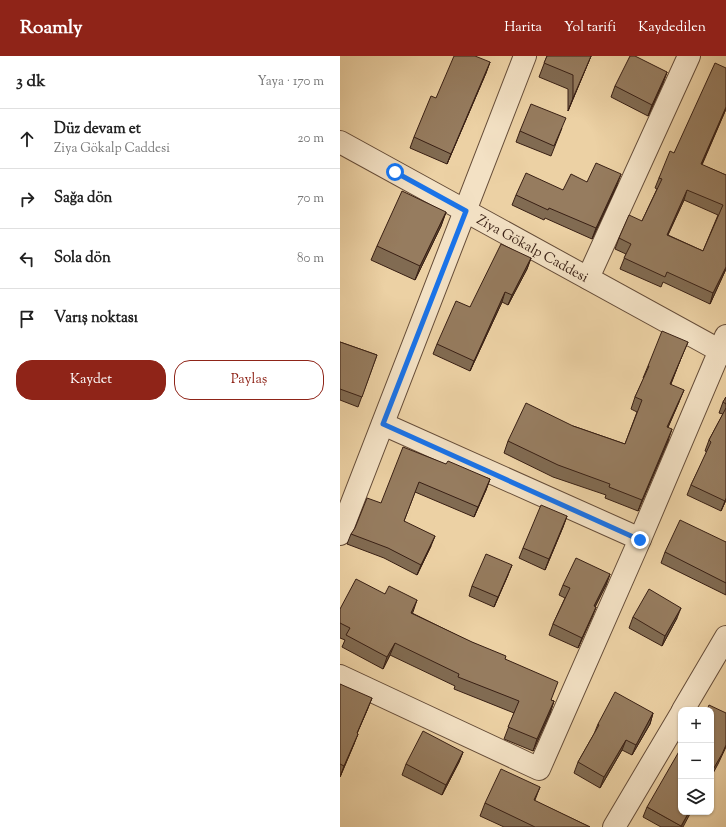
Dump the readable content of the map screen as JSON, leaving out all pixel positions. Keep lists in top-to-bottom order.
{
  "streets": {
    "street": ["Ziya Gökalp Caddesi"]
  },
  "page": {
    "header": "Roamly",
    "nav": ["Harita", "Yol tarifi", "Kaydedilen"],
    "heading": ["3 dk", "Yaya · 170 m"],
    "list": [
      ["Düz devam et", "Ziya Gökalp Caddesi", "20 m"],
      ["Sağa dön", "70 m"],
      ["Sola dön", "80 m"],
      "Varış noktası"
    ],
    "buttons": ["Kaydet", "Paylaş"],
    "map_buttons": ["+", "−"]
  }
}
